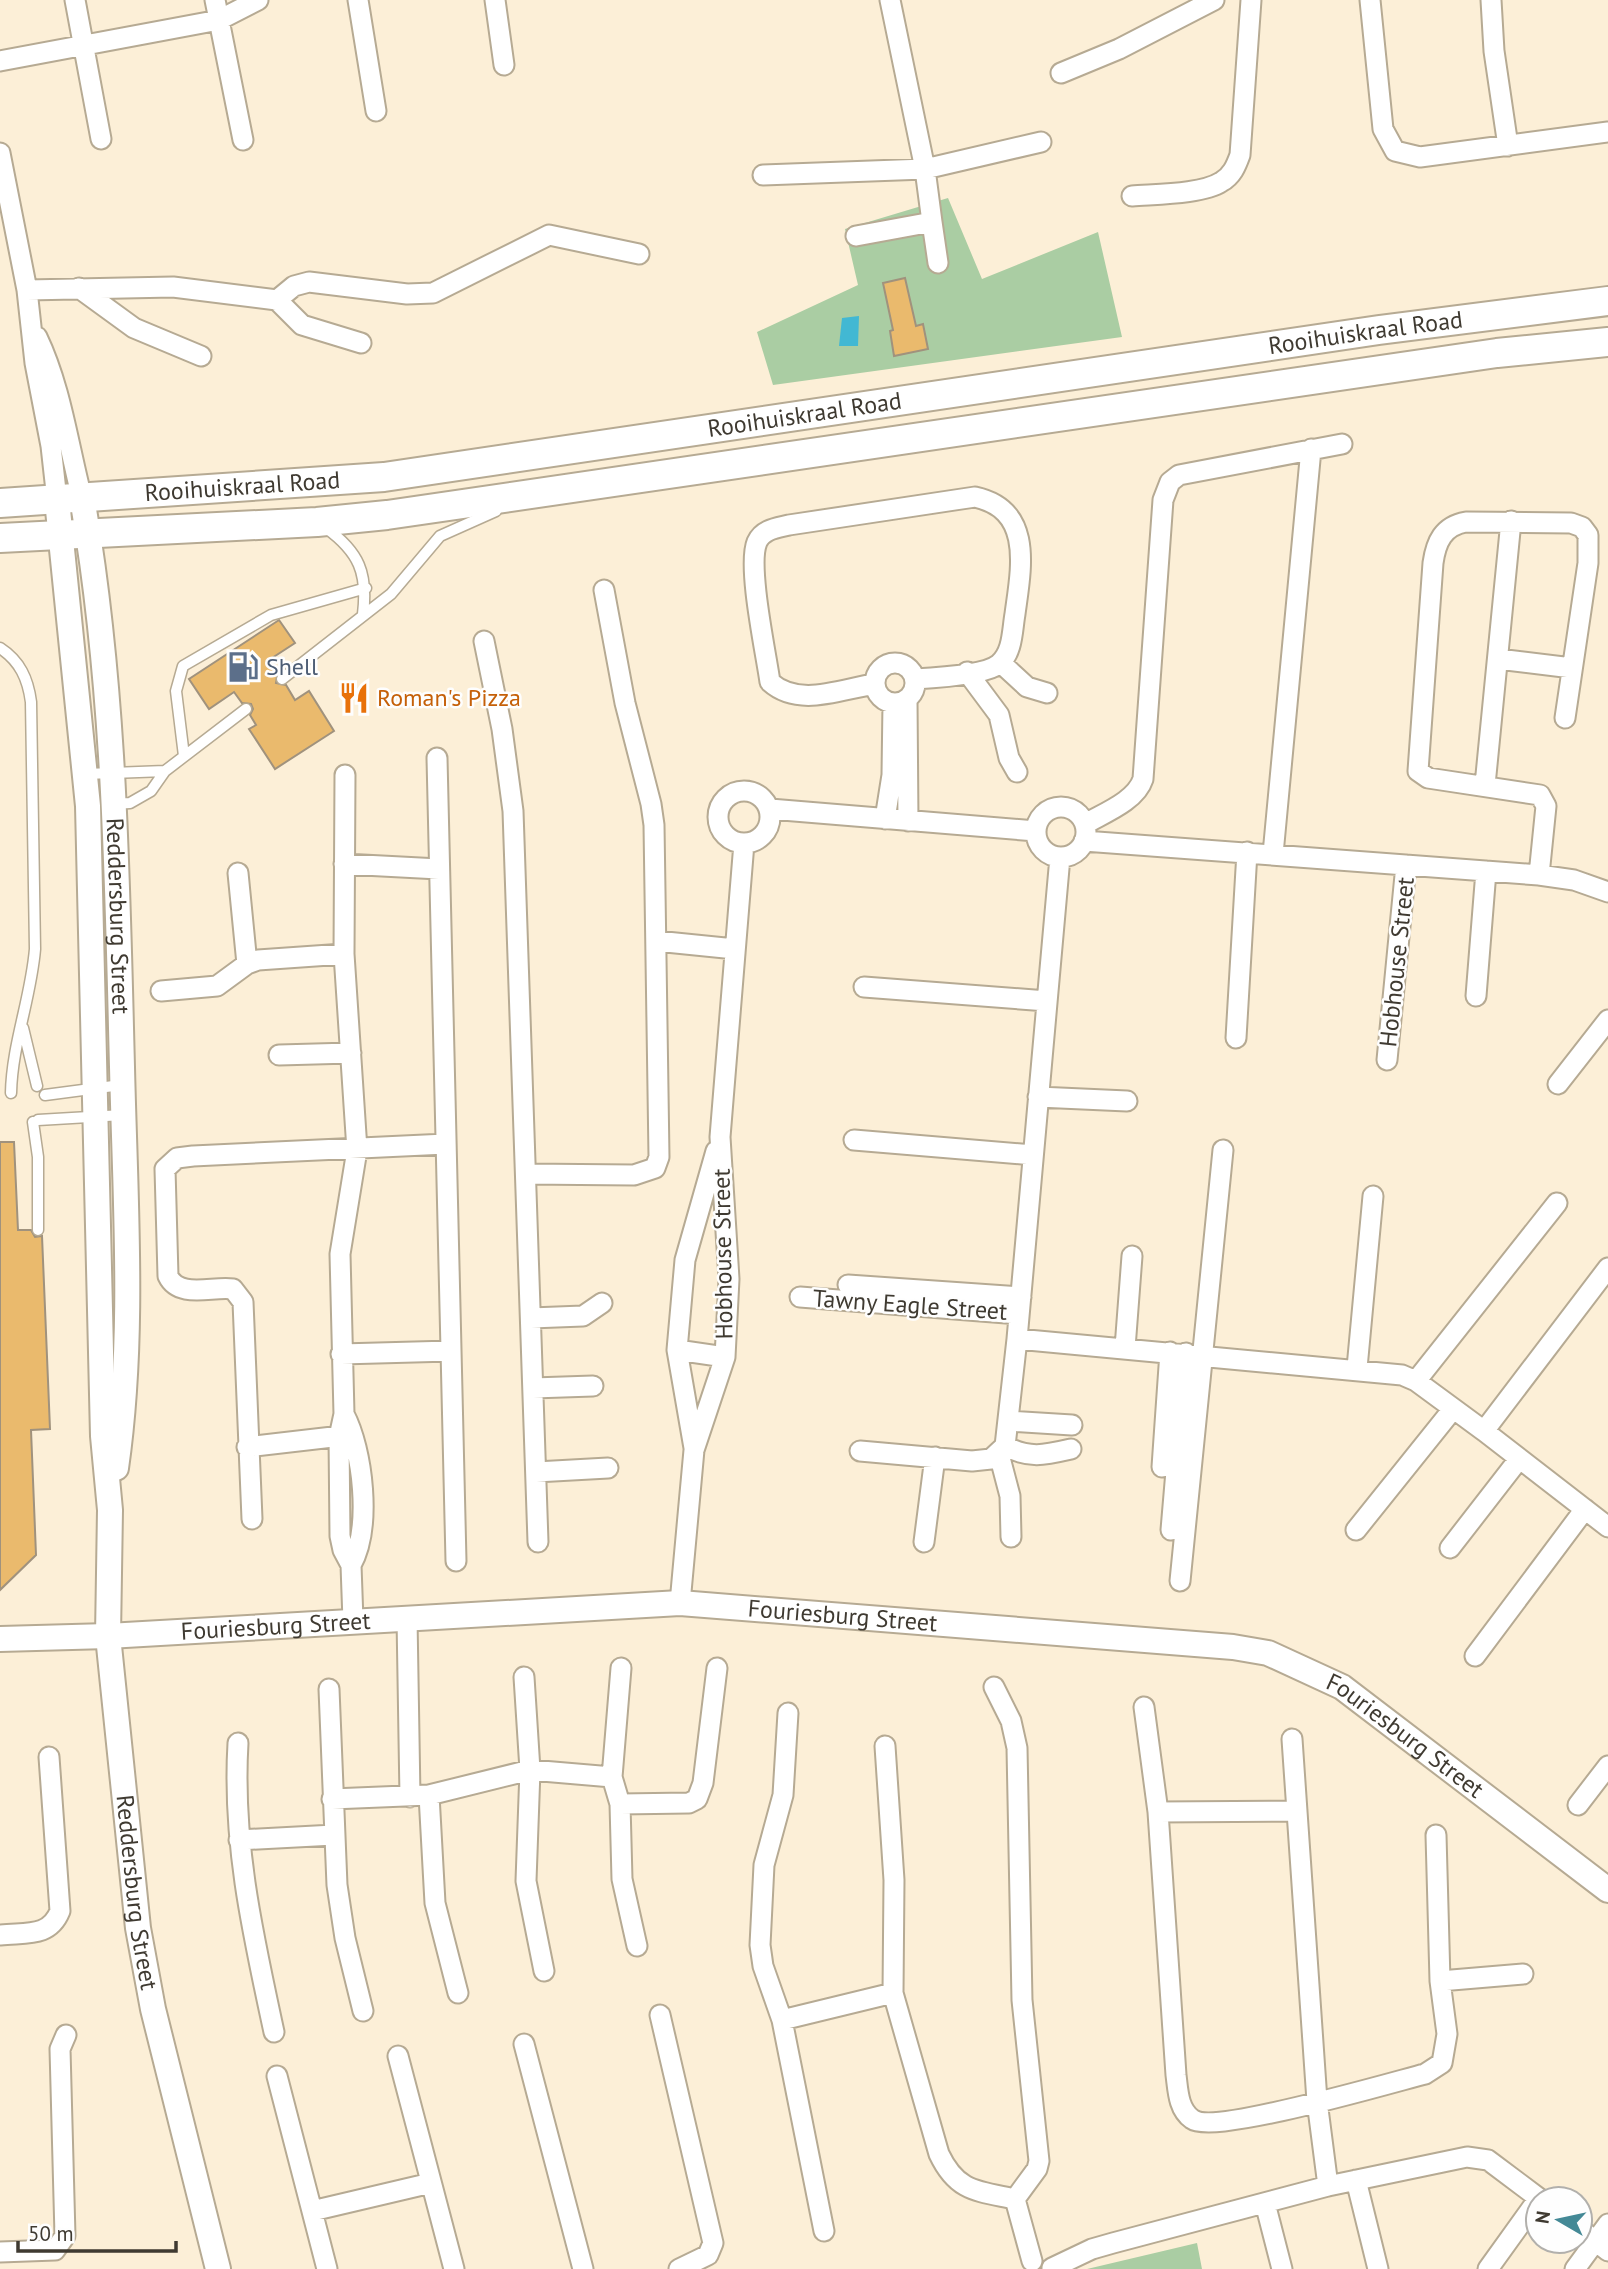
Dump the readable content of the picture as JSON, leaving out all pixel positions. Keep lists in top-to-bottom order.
{
  "streets": {
    "main road": ["Rooihuiskraal Road"],
    "street": [
      "Reddersburg Street",
      "Hobhouse Street",
      "Tawny Eagle Street",
      "Fouriesburg Street"
    ]
  },
  "crossings": [
    ["Rooihuiskraal Road", "Reddersburg Street"],
    ["Reddersburg Street", "Fouriesburg Street"],
    ["Hobhouse Street", "Tawny Eagle Street"],
    ["Hobhouse Street", "Fouriesburg Street"]
  ],
  "places": {
    "fuel station": ["Shell"],
    "restaurant": ["Roman's Pizza"]
  },
  "scale_bar": "50 m",
  "north": "left"
}
